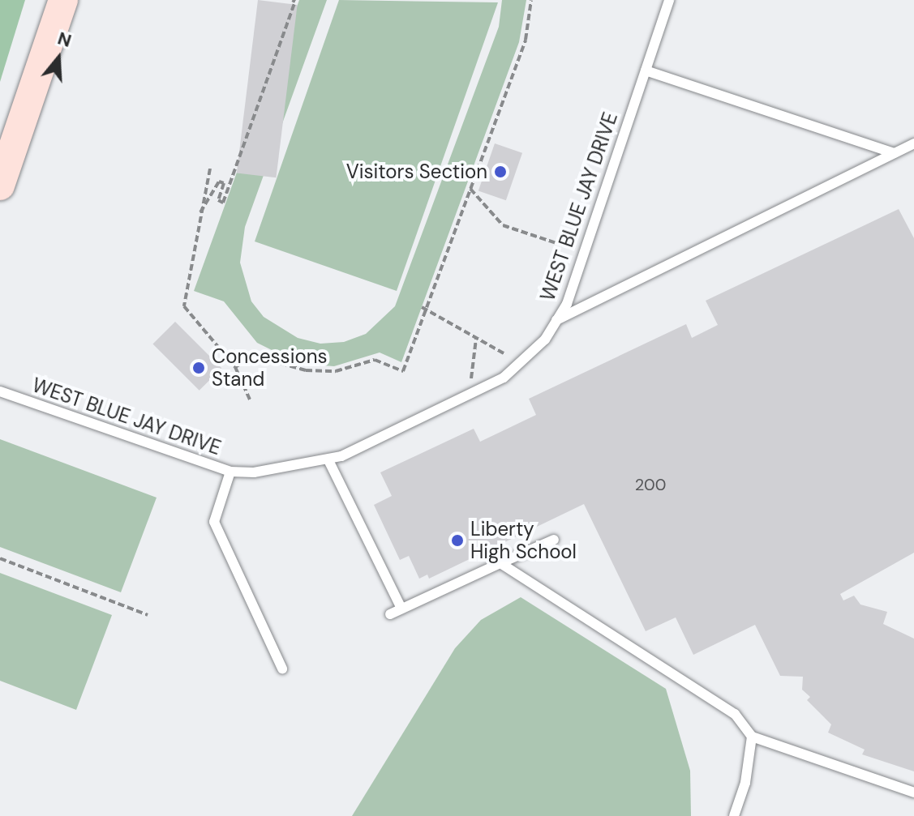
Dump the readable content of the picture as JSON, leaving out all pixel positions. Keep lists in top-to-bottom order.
{
  "streets": {
    "lane": ["WEST BLUE JAY DRIVE"]
  },
  "places": ["Visitors Section", "Concessions Stand", "Liberty High School"],
  "house_numbers": ["200"],
  "north": "top"
}
